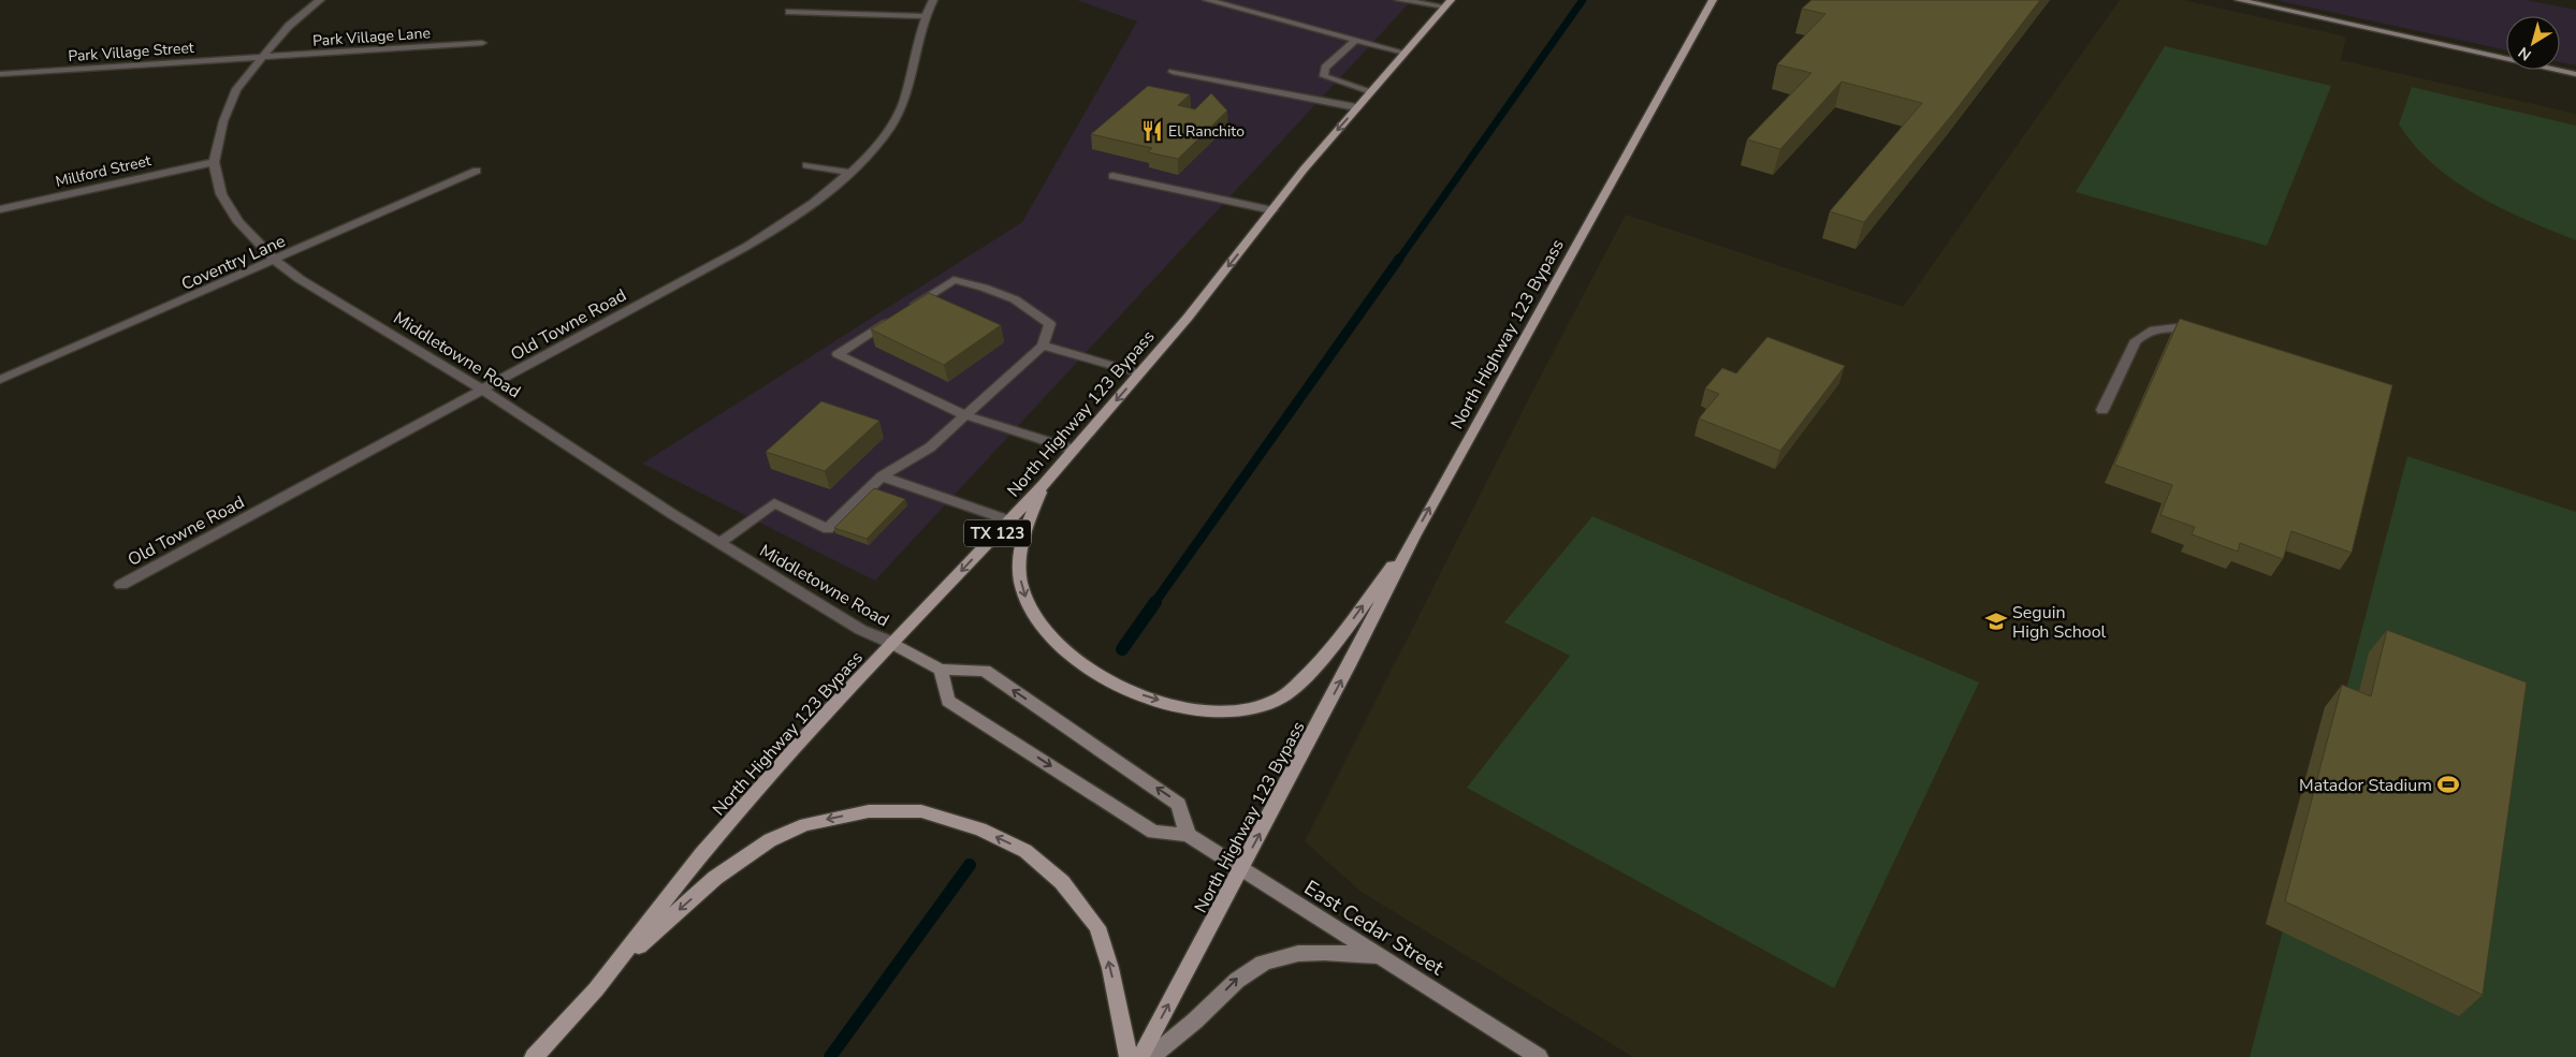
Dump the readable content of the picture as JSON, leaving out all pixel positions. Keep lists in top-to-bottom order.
{
  "streets": {
    "main road": ["North Highway 123 Bypass", "TX 123"],
    "street": [
      "Park Village Lane",
      "Park Village Street",
      "Millford Street",
      "Coventry Lane",
      "Old Towne Road",
      "Middletowne Road",
      "East Cedar Street"
    ]
  },
  "crossings": [
    ["Park Village Lane", "Park Village Street"],
    ["Park Village Lane", "Middletowne Road"],
    ["Park Village Street", "Middletowne Road"],
    ["Millford Street", "Middletowne Road"],
    ["Coventry Lane", "Middletowne Road"],
    ["Old Towne Road", "Middletowne Road"],
    ["North Highway 123 Bypass", "Middletowne Road"],
    ["North Highway 123 Bypass", "East Cedar Street"]
  ],
  "places": {
    "restaurant": ["El Ranchito"],
    "school or university": ["Seguin High School"],
    "sports": ["Matador Stadium"]
  },
  "north": "bottom left"
}
